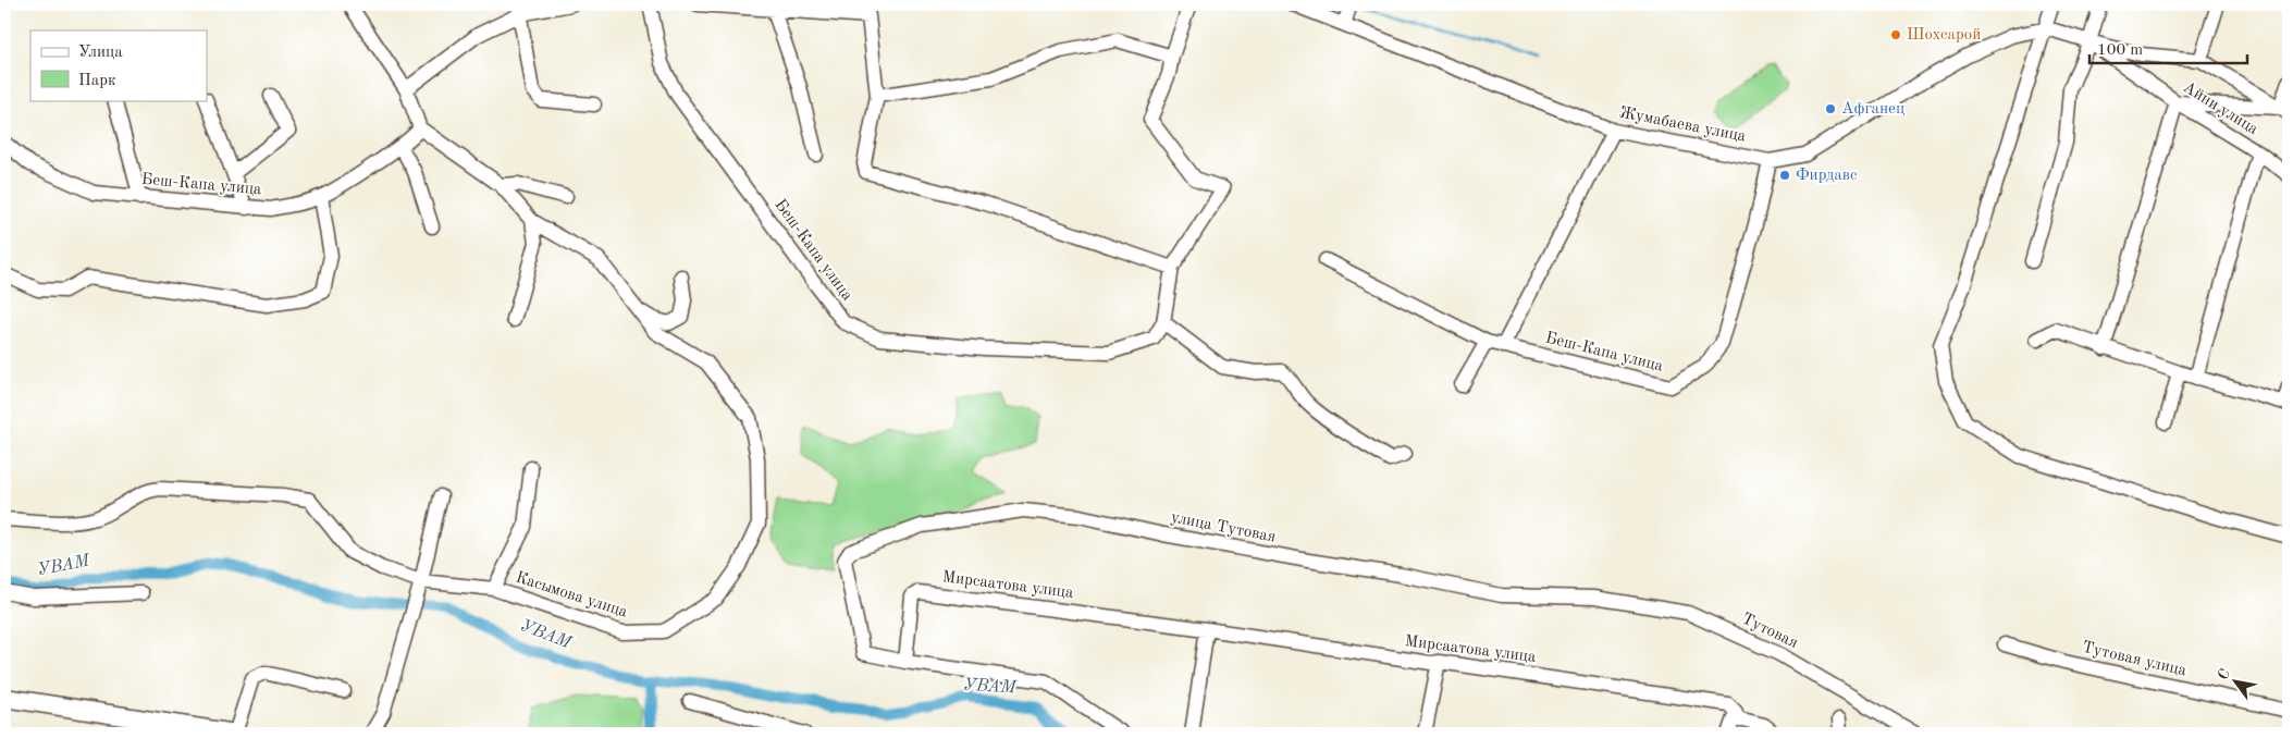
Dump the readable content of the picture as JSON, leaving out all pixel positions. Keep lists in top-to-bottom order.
{
  "streets": {
    "street": [
      "Айни улица",
      "Жумабаева улица",
      "Беш-Капа улица",
      "улица Тутовая",
      "Мирсаатова улица",
      "Касымова улица",
      "Тутовая",
      "Тутовая улица"
    ]
  },
  "crossings": [
    ["Жумабаева улица", "Беш-Капа улица"],
    ["Беш-Капа улица", "Касымова улица"],
    ["улица Тутовая", "Мирсаатова улица"],
    ["улица Тутовая", "Тутовая"]
  ],
  "water": ["УВАМ"],
  "places": ["Шохсарой", "Афганец", "Фирдавс"],
  "legend": ["Улица", "Парк"],
  "scale_bar": "100 m",
  "north": "top left"
}
